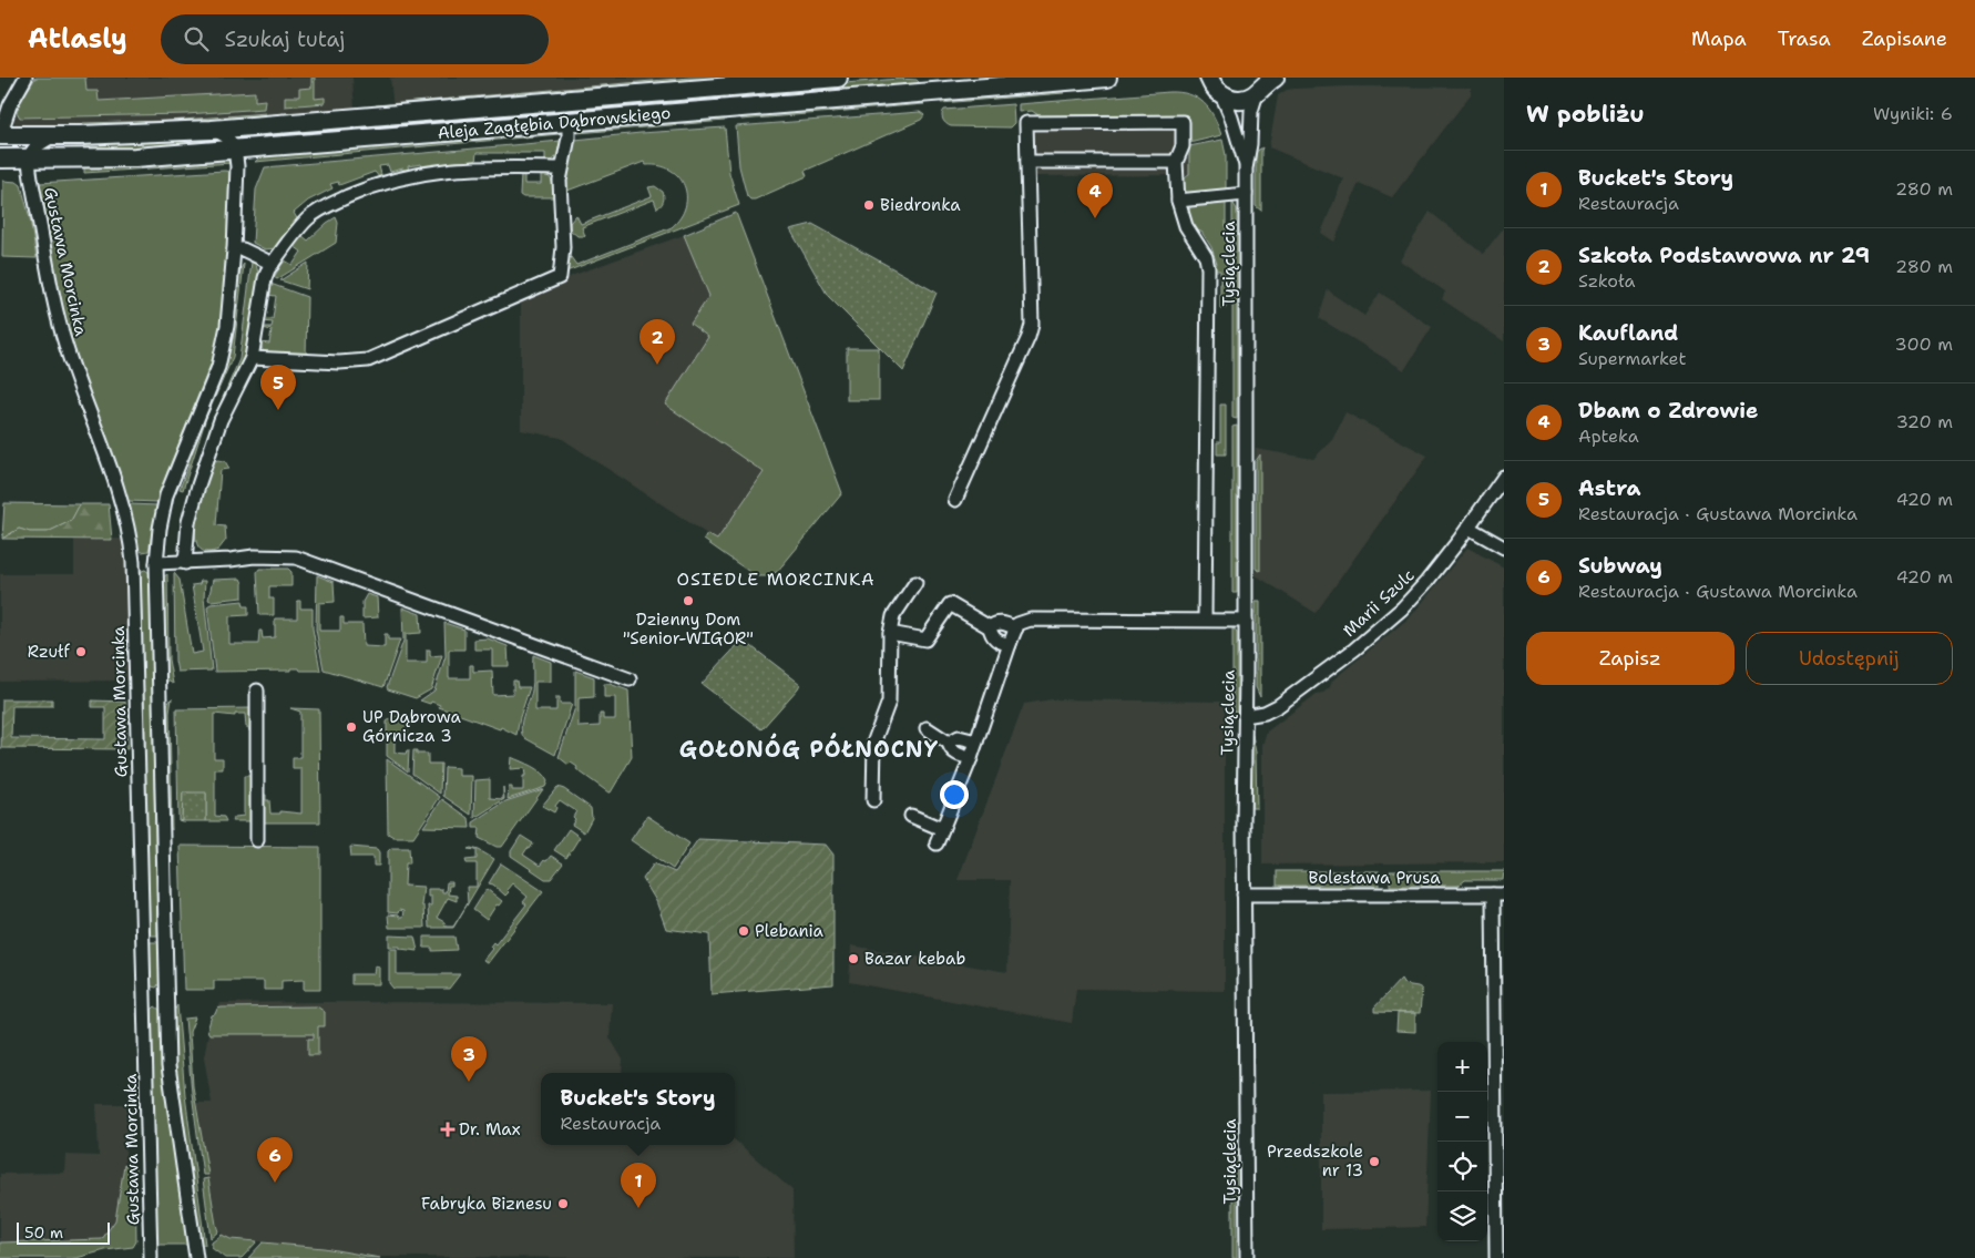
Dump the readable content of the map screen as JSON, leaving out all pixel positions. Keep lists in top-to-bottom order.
{
  "streets": {
    "street": [
      "Aleja Zagłębia Dąbrowskiego",
      "Gustawa Morcinka",
      "Tysiąclecia",
      "Marii Szulc",
      "Bolesława Prusa"
    ]
  },
  "crossings": [
    ["Aleja Zagłębia Dąbrowskiego", "Gustawa Morcinka"],
    ["Tysiąclecia", "Marii Szulc"],
    ["Tysiąclecia", "Bolesława Prusa"]
  ],
  "districts": ["OSIEDLE MORCINKA", "GOŁONÓG PÓŁNOCNY"],
  "places": {
    "other": [
      "Biedronka",
      "Dzienny Dom \"Senior-WIGOR\"",
      "Rzułf",
      "UP Dąbrowa Górnicza 3",
      "Plebania",
      "Bazar kebab",
      "Przedszkole nr 13",
      "Fabryka Biznesu"
    ],
    "health": ["Dr. Max"]
  },
  "scale_bar": "50 m",
  "page": {
    "header": "Atlasly",
    "search": "Szukaj tutaj",
    "nav": ["Mapa", "Trasa", "Zapisane"],
    "heading": ["W pobliżu", "Wyniki: 6"],
    "list": [
      {
        "mark": "1",
        "name": "Bucket's Story",
        "note": "Restauracja",
        "value": "280 m"
      },
      {
        "mark": "2",
        "name": "Szkoła Podstawowa nr 29",
        "note": "Szkoła",
        "value": "280 m"
      },
      {
        "mark": "3",
        "name": "Kaufland",
        "note": "Supermarket",
        "value": "300 m"
      },
      {
        "mark": "4",
        "name": "Dbam o Zdrowie",
        "note": "Apteka",
        "value": "320 m"
      },
      {
        "mark": "5",
        "name": "Astra",
        "note": "Restauracja · Gustawa Morcinka",
        "value": "420 m"
      },
      {
        "mark": "6",
        "name": "Subway",
        "note": "Restauracja · Gustawa Morcinka",
        "value": "420 m"
      }
    ],
    "pins": [
      "4",
      "2",
      "5",
      "3",
      "6",
      "1"
    ],
    "buttons": ["Zapisz", "Udostępnij"],
    "map_buttons": ["+", "−"],
    "popup": ["Bucket's Story", "Restauracja"],
    "scale": "50 m"
  }
}
